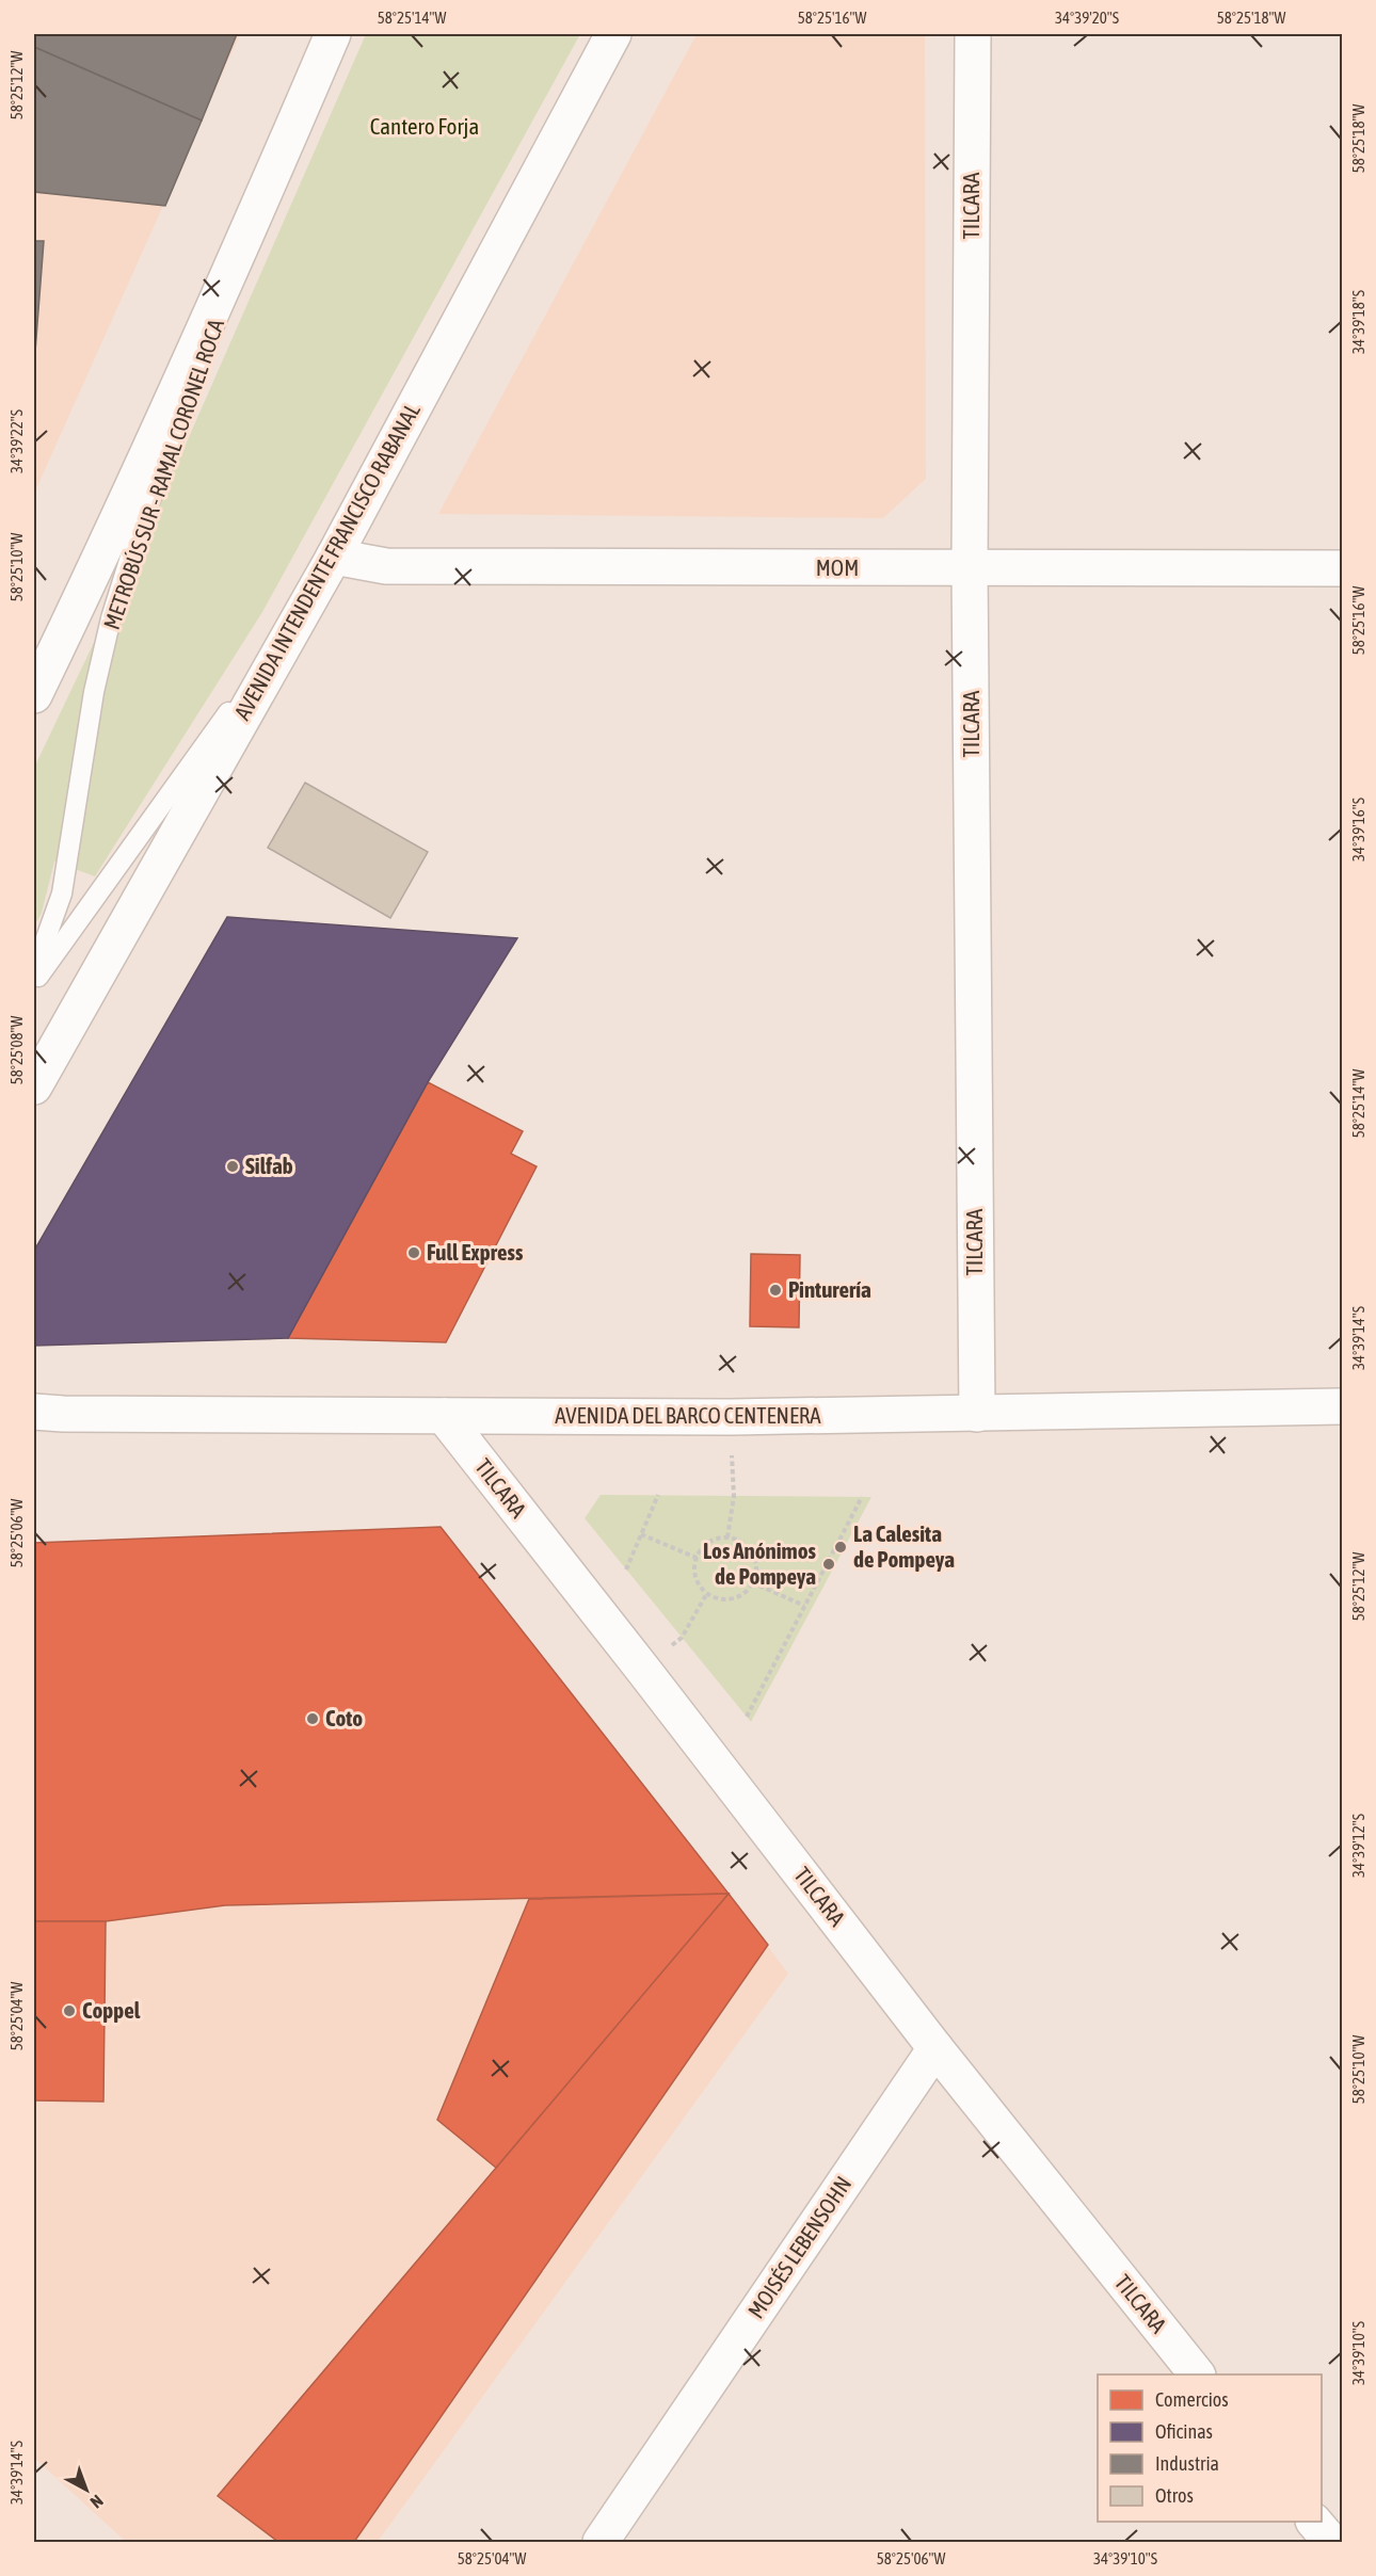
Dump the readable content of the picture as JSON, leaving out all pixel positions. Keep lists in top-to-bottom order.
{
  "streets": {
    "street": [
      "TILCARA",
      "AVENIDA INTENDENTE FRANCISCO RABANAL",
      "MOM",
      "AVENIDA DEL BARCO CENTENERA",
      "MOISÉS LEBENSOHN"
    ],
    "lane": ["METROBÚS SUR - RAMAL CORONEL ROCA"]
  },
  "crossings": [
    ["TILCARA", "MOM"],
    ["TILCARA", "AVENIDA DEL BARCO CENTENERA"],
    ["TILCARA", "MOISÉS LEBENSOHN"],
    ["AVENIDA INTENDENTE FRANCISCO RABANAL", "MOM"]
  ],
  "parks": ["Cantero Forja"],
  "places": [
    "Silfab",
    "Full Express",
    "Pinturería",
    "La Calesita de Pompeya",
    "Los Anónimos de Pompeya",
    "Coto",
    "Coppel"
  ],
  "legend": [
    "Comercios",
    "Oficinas",
    "Industria",
    "Otros"
  ],
  "north": "bottom right",
  "coordinates": [
    "58°25'14\"W",
    "58°25'16\"W",
    "34°39'20\"S",
    "58°25'18\"W",
    "58°25'12\"W",
    "34°39'18\"S",
    "34°39'22\"S",
    "58°25'10\"W",
    "34°39'16\"S",
    "58°25'08\"W",
    "34°39'14\"S",
    "58°25'06\"W",
    "34°39'12\"S",
    "58°25'04\"W",
    "34°39'10\"S"
  ]
}
